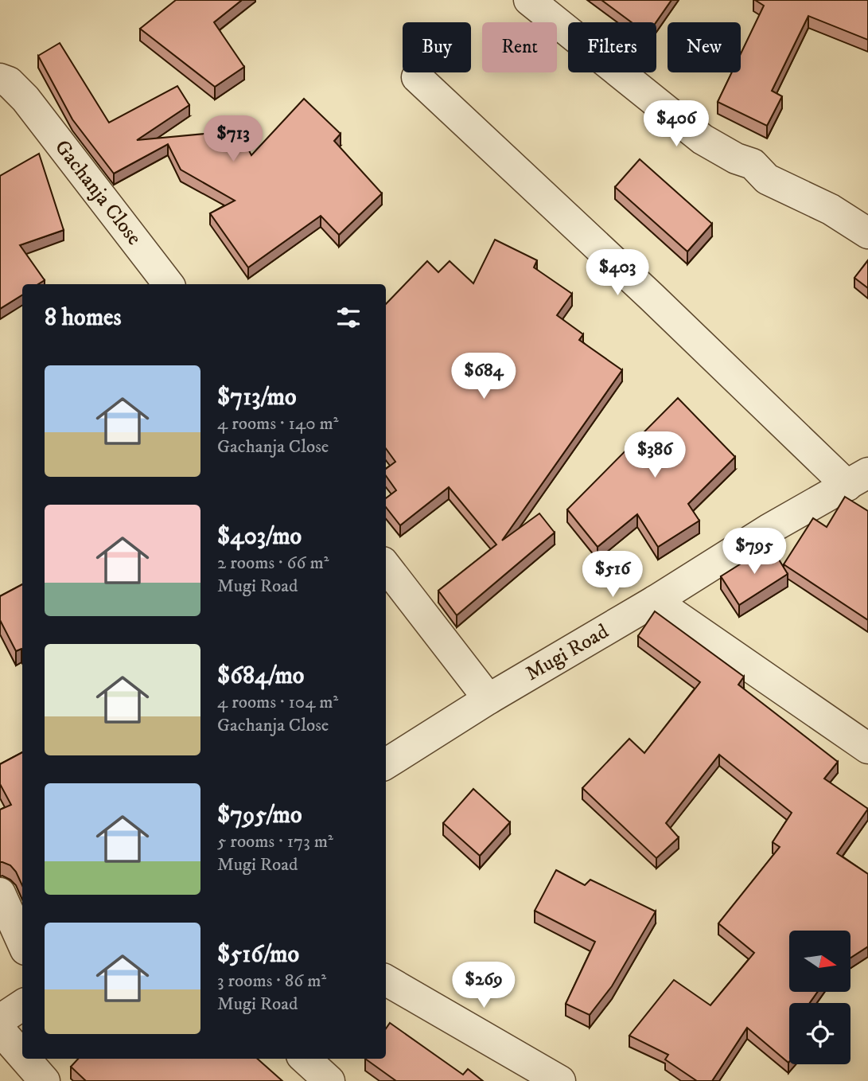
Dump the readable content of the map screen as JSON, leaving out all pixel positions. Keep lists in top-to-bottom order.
{
  "streets": {
    "street": ["Gachanja Close", "Mugi Road"]
  },
  "north": "right",
  "page": {
    "chip": [
      "Buy",
      "Rent",
      "Filters",
      "New"
    ],
    "price": [
      "$406",
      "$713",
      "$403",
      "$684",
      "$386",
      "$795",
      "$516",
      "$269"
    ],
    "heading": "8 homes",
    "list": [
      {
        "name": "$713/mo",
        "note": "4 rooms · 140 m² · Gachanja Close"
      },
      {
        "name": "$403/mo",
        "note": "2 rooms · 66 m² · Mugi Road"
      },
      {
        "name": "$684/mo",
        "note": "4 rooms · 104 m² · Gachanja Close"
      },
      {
        "name": "$795/mo",
        "note": "5 rooms · 173 m² · Mugi Road"
      },
      {
        "name": "$516/mo",
        "note": "3 rooms · 86 m² · Mugi Road"
      }
    ]
  }
}
